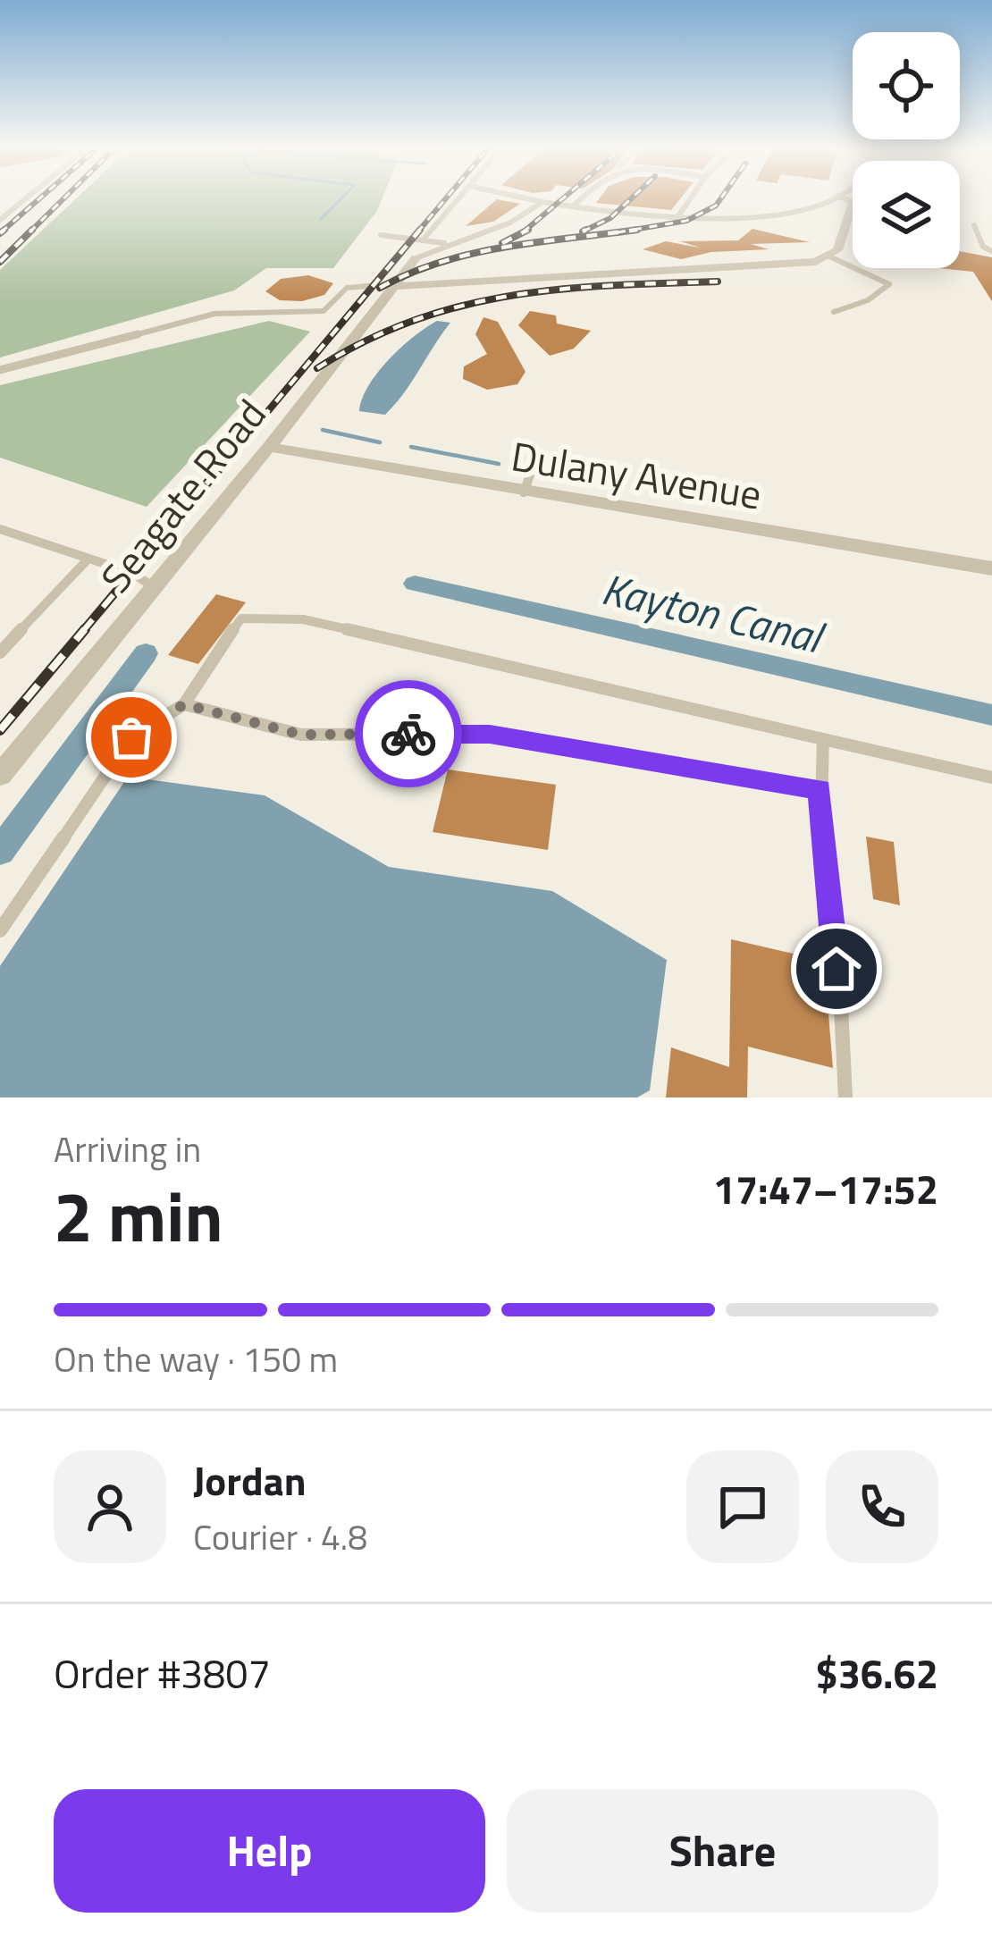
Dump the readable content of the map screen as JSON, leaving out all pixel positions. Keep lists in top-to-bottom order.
{
  "streets": {
    "street": ["Dulany Avenue", "Seagate Road"]
  },
  "crossings": [
    ["Dulany Avenue", "Seagate Road"]
  ],
  "water": ["Kayton Canal"],
  "page": {
    "heading": ["2 min", "Arriving in", "17:47–17:52"],
    "panel": [
      "Jordan",
      "Courier · 4.8",
      "Order #3807",
      "$36.62"
    ],
    "bar": "On the way · 150 m",
    "buttons": ["Help", "Share"]
  }
}
